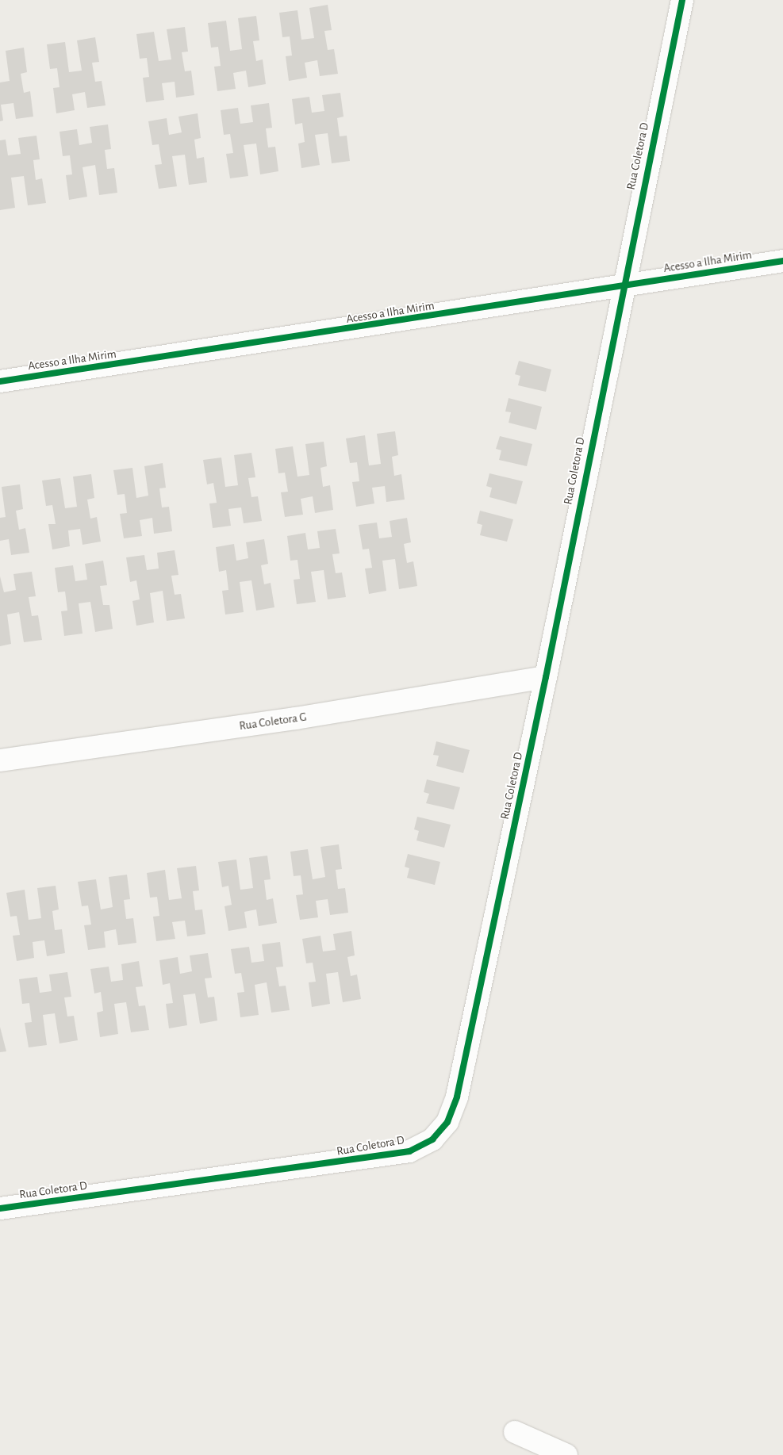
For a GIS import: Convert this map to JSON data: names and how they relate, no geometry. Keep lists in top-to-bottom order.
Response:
{
  "streets": {
    "street": ["Rua Coletora D", "Acesso a Ilha Mirim", "Rua Coletora G"]
  },
  "crossings": [
    ["Rua Coletora D", "Acesso a Ilha Mirim"],
    ["Rua Coletora D", "Rua Coletora G"]
  ]
}
